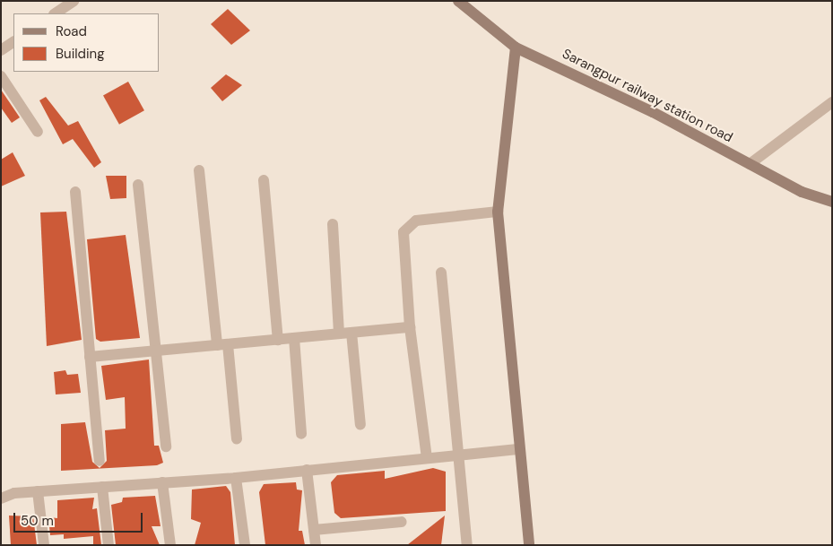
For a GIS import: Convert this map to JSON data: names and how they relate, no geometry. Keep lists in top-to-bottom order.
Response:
{
  "streets": {
    "street": ["Sarangpur railway station road"]
  },
  "legend": ["Road", "Building"],
  "scale_bar": "50 m"
}
